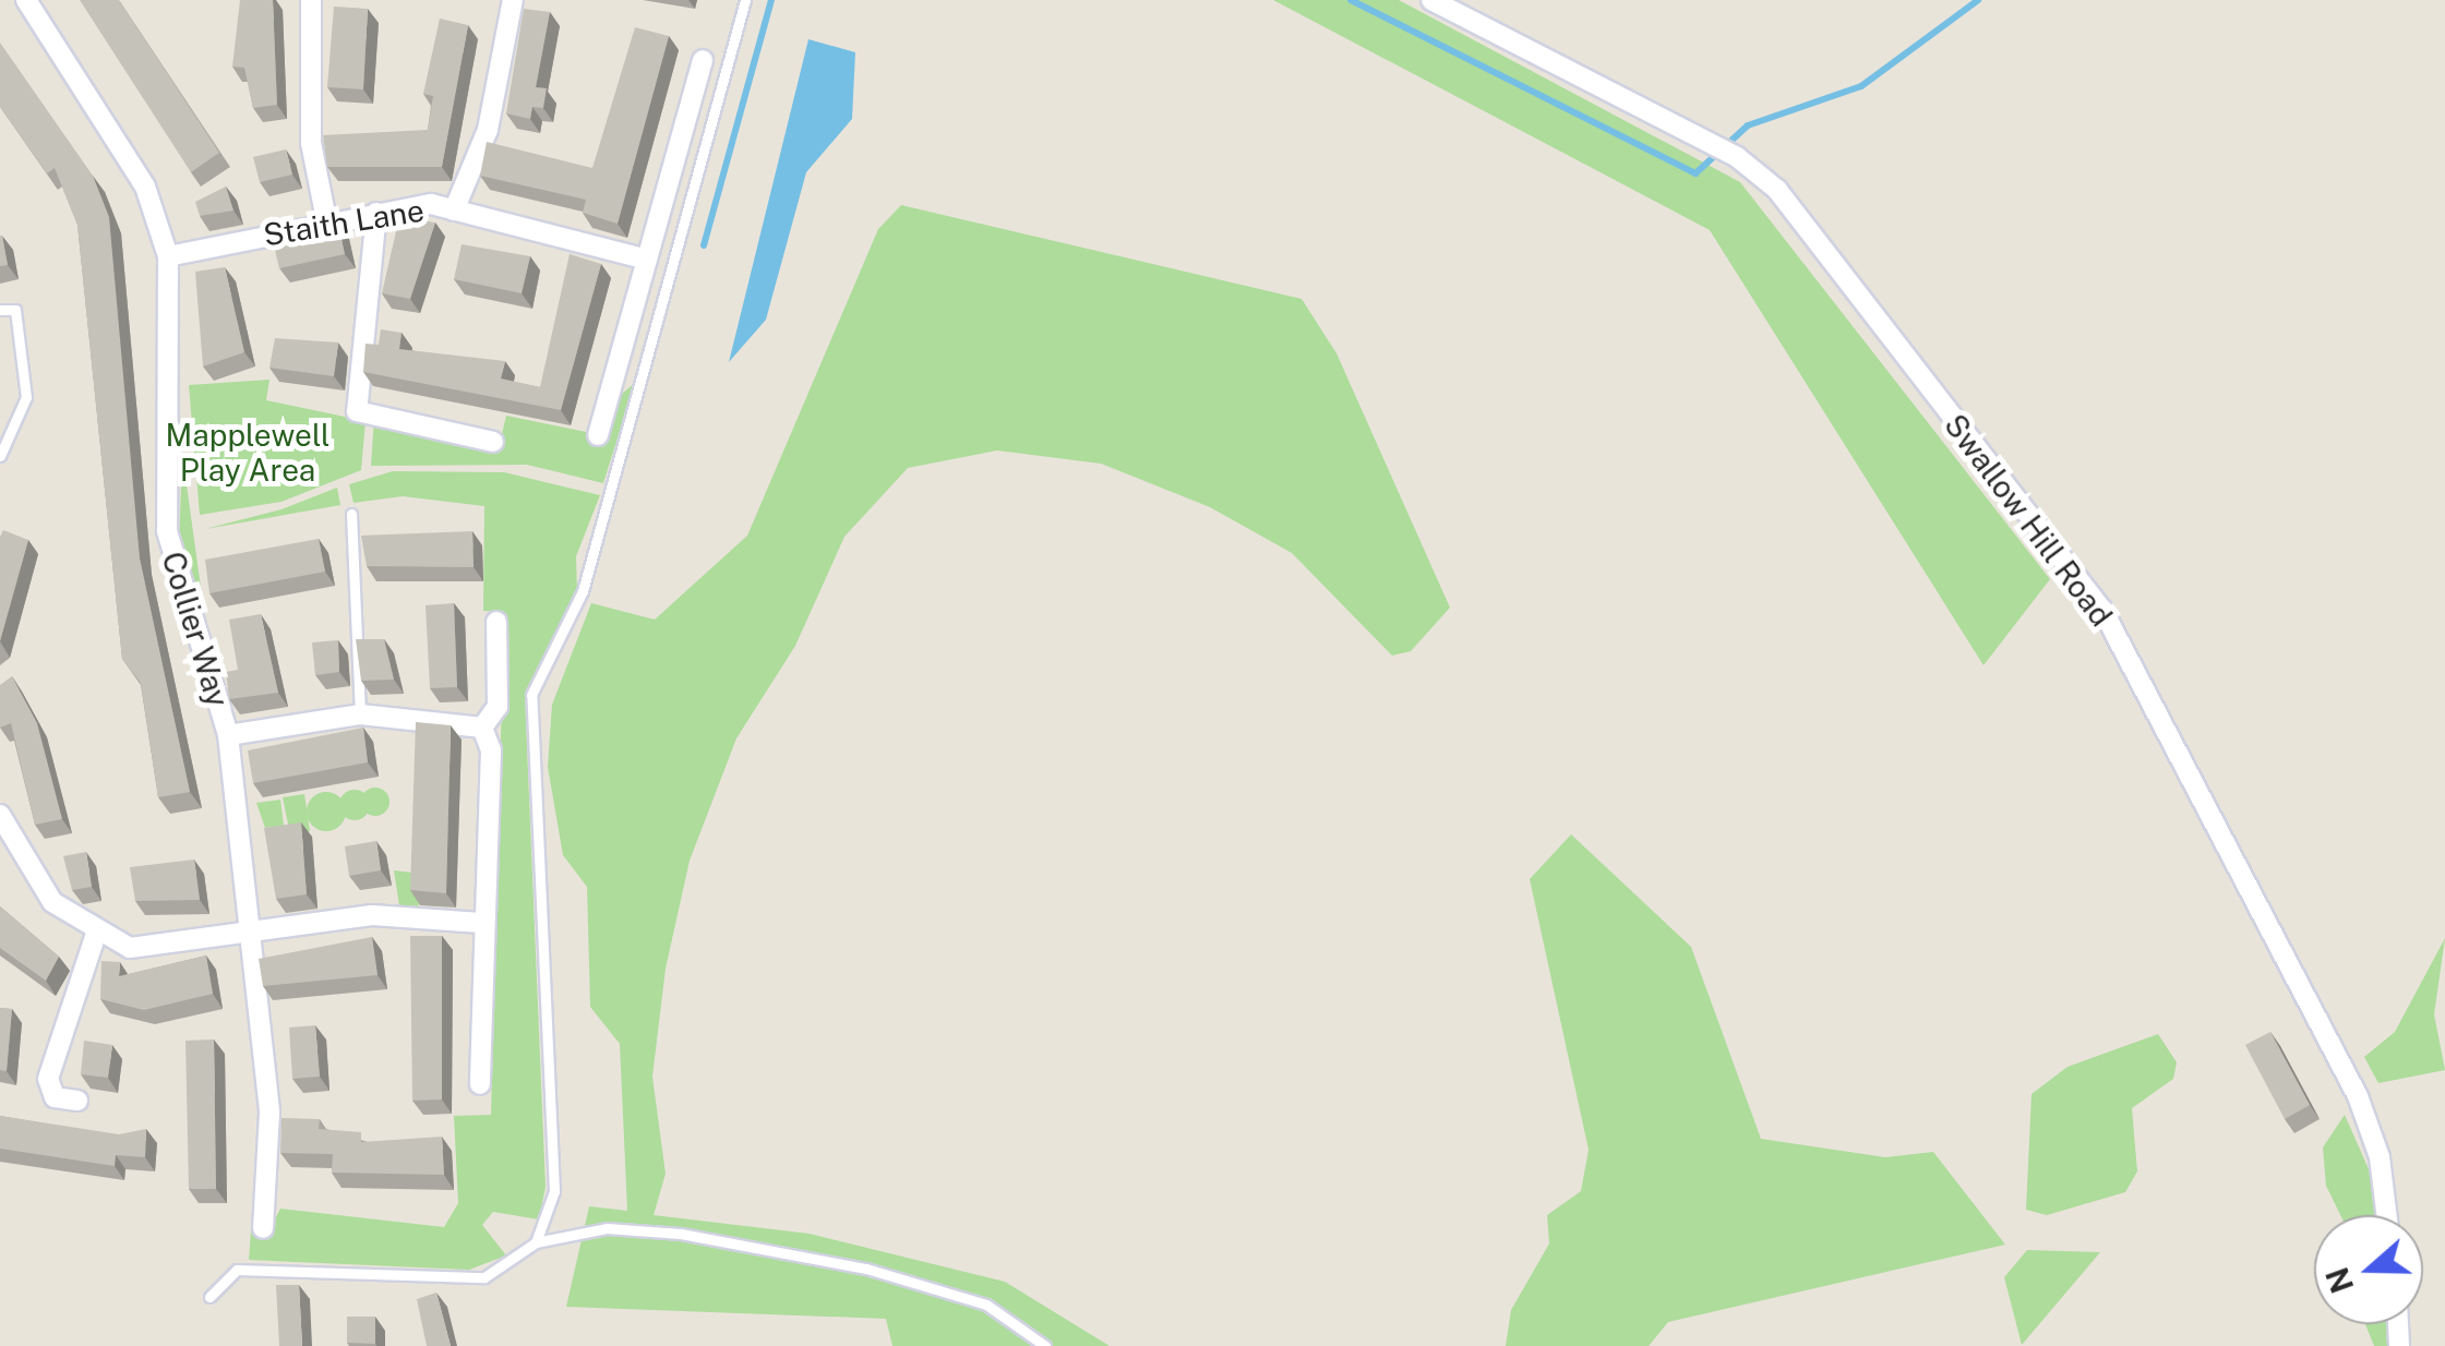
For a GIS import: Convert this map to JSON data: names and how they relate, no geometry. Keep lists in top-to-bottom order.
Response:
{
  "streets": {
    "street": ["Staith Lane", "Swallow Hill Road", "Collier Way"]
  },
  "crossings": [
    ["Staith Lane", "Collier Way"]
  ],
  "parks": ["Mapplewell Play Area"],
  "north": "left"
}
